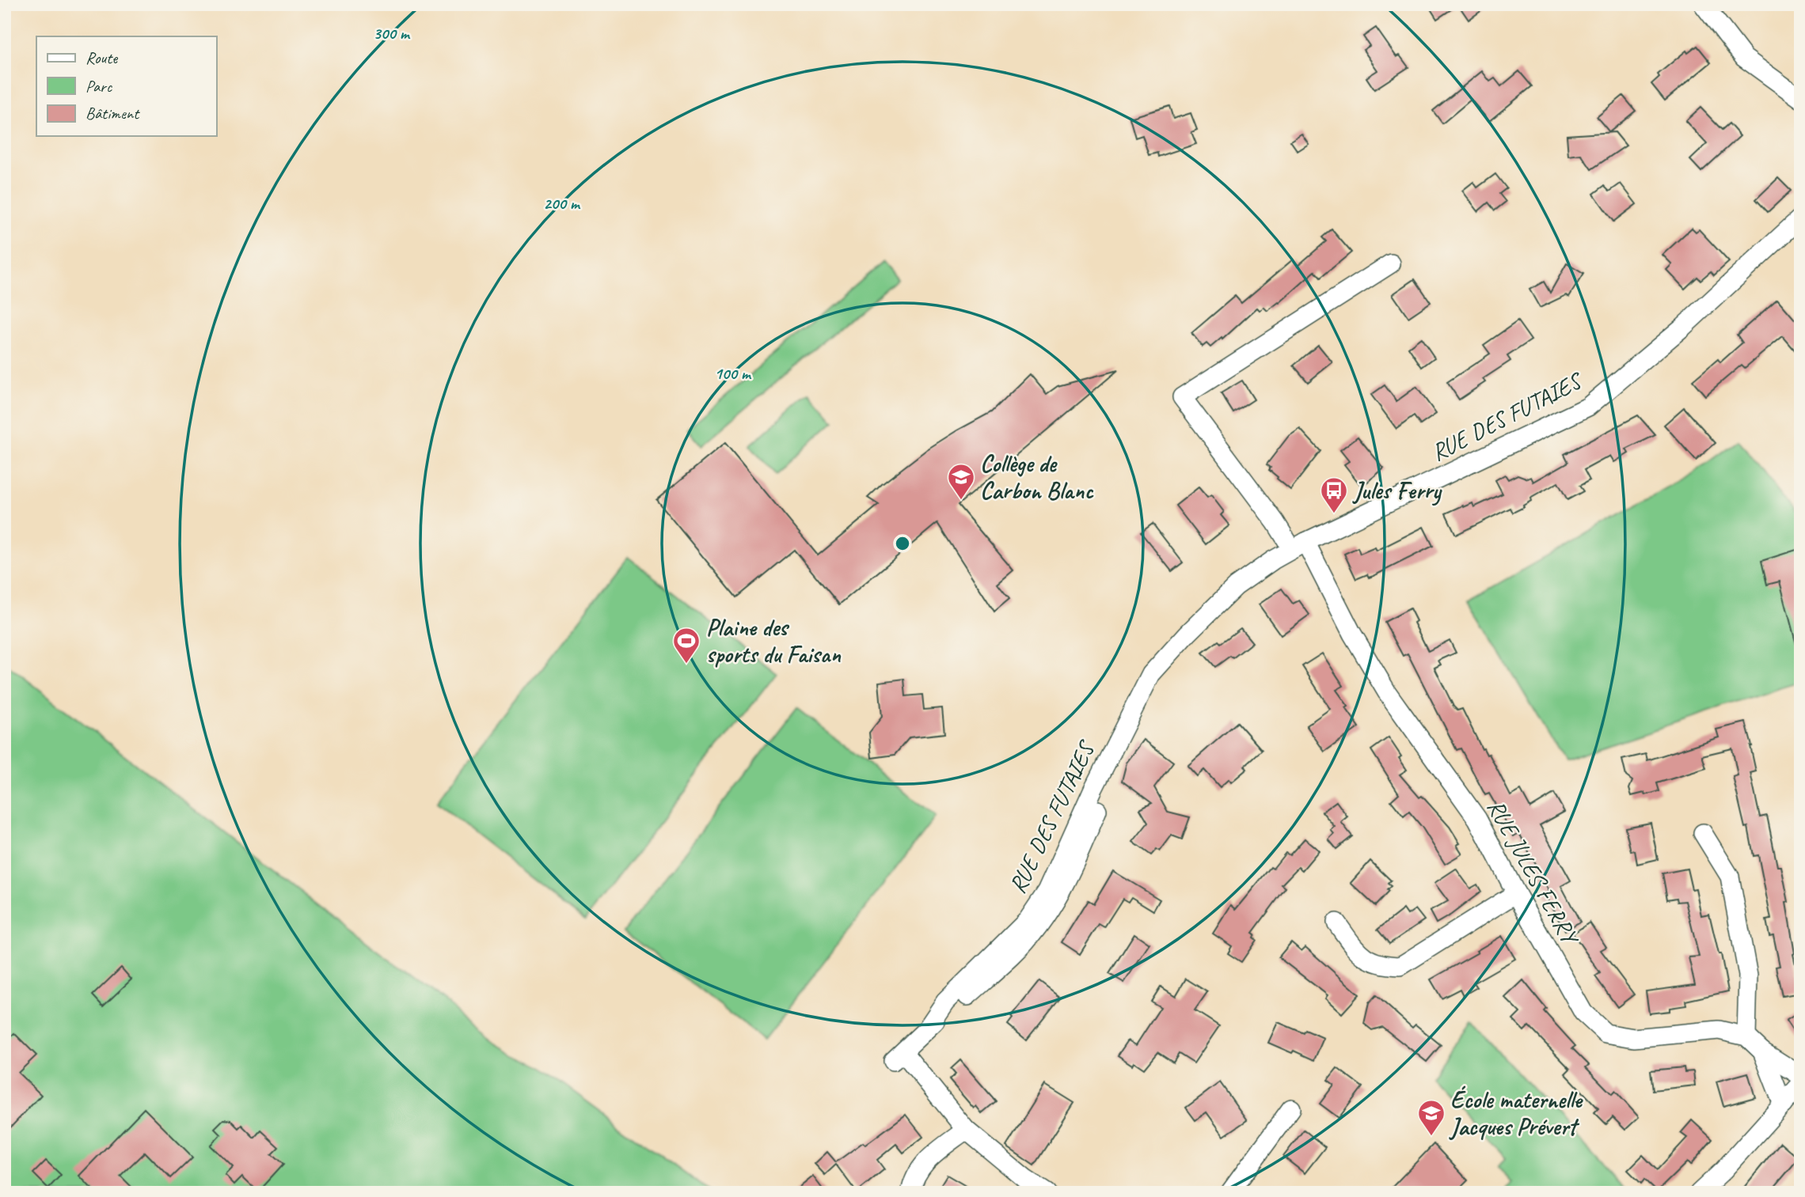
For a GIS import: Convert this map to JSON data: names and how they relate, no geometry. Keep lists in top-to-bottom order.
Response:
{
  "streets": {
    "street": ["RUE DES FUTAIES", "RUE JULES FERRY"]
  },
  "crossings": [
    ["RUE DES FUTAIES", "RUE JULES FERRY"]
  ],
  "places": {
    "school or university": ["Collège de Carbon Blanc", "École maternelle Jacques Prévert"],
    "bus stop": ["Jules Ferry"],
    "sports": ["Plaine des sports du Faisan"]
  },
  "legend": ["Route", "Parc", "Bâtiment"],
  "rings": ["300 m", "200 m", "100 m"]
}
